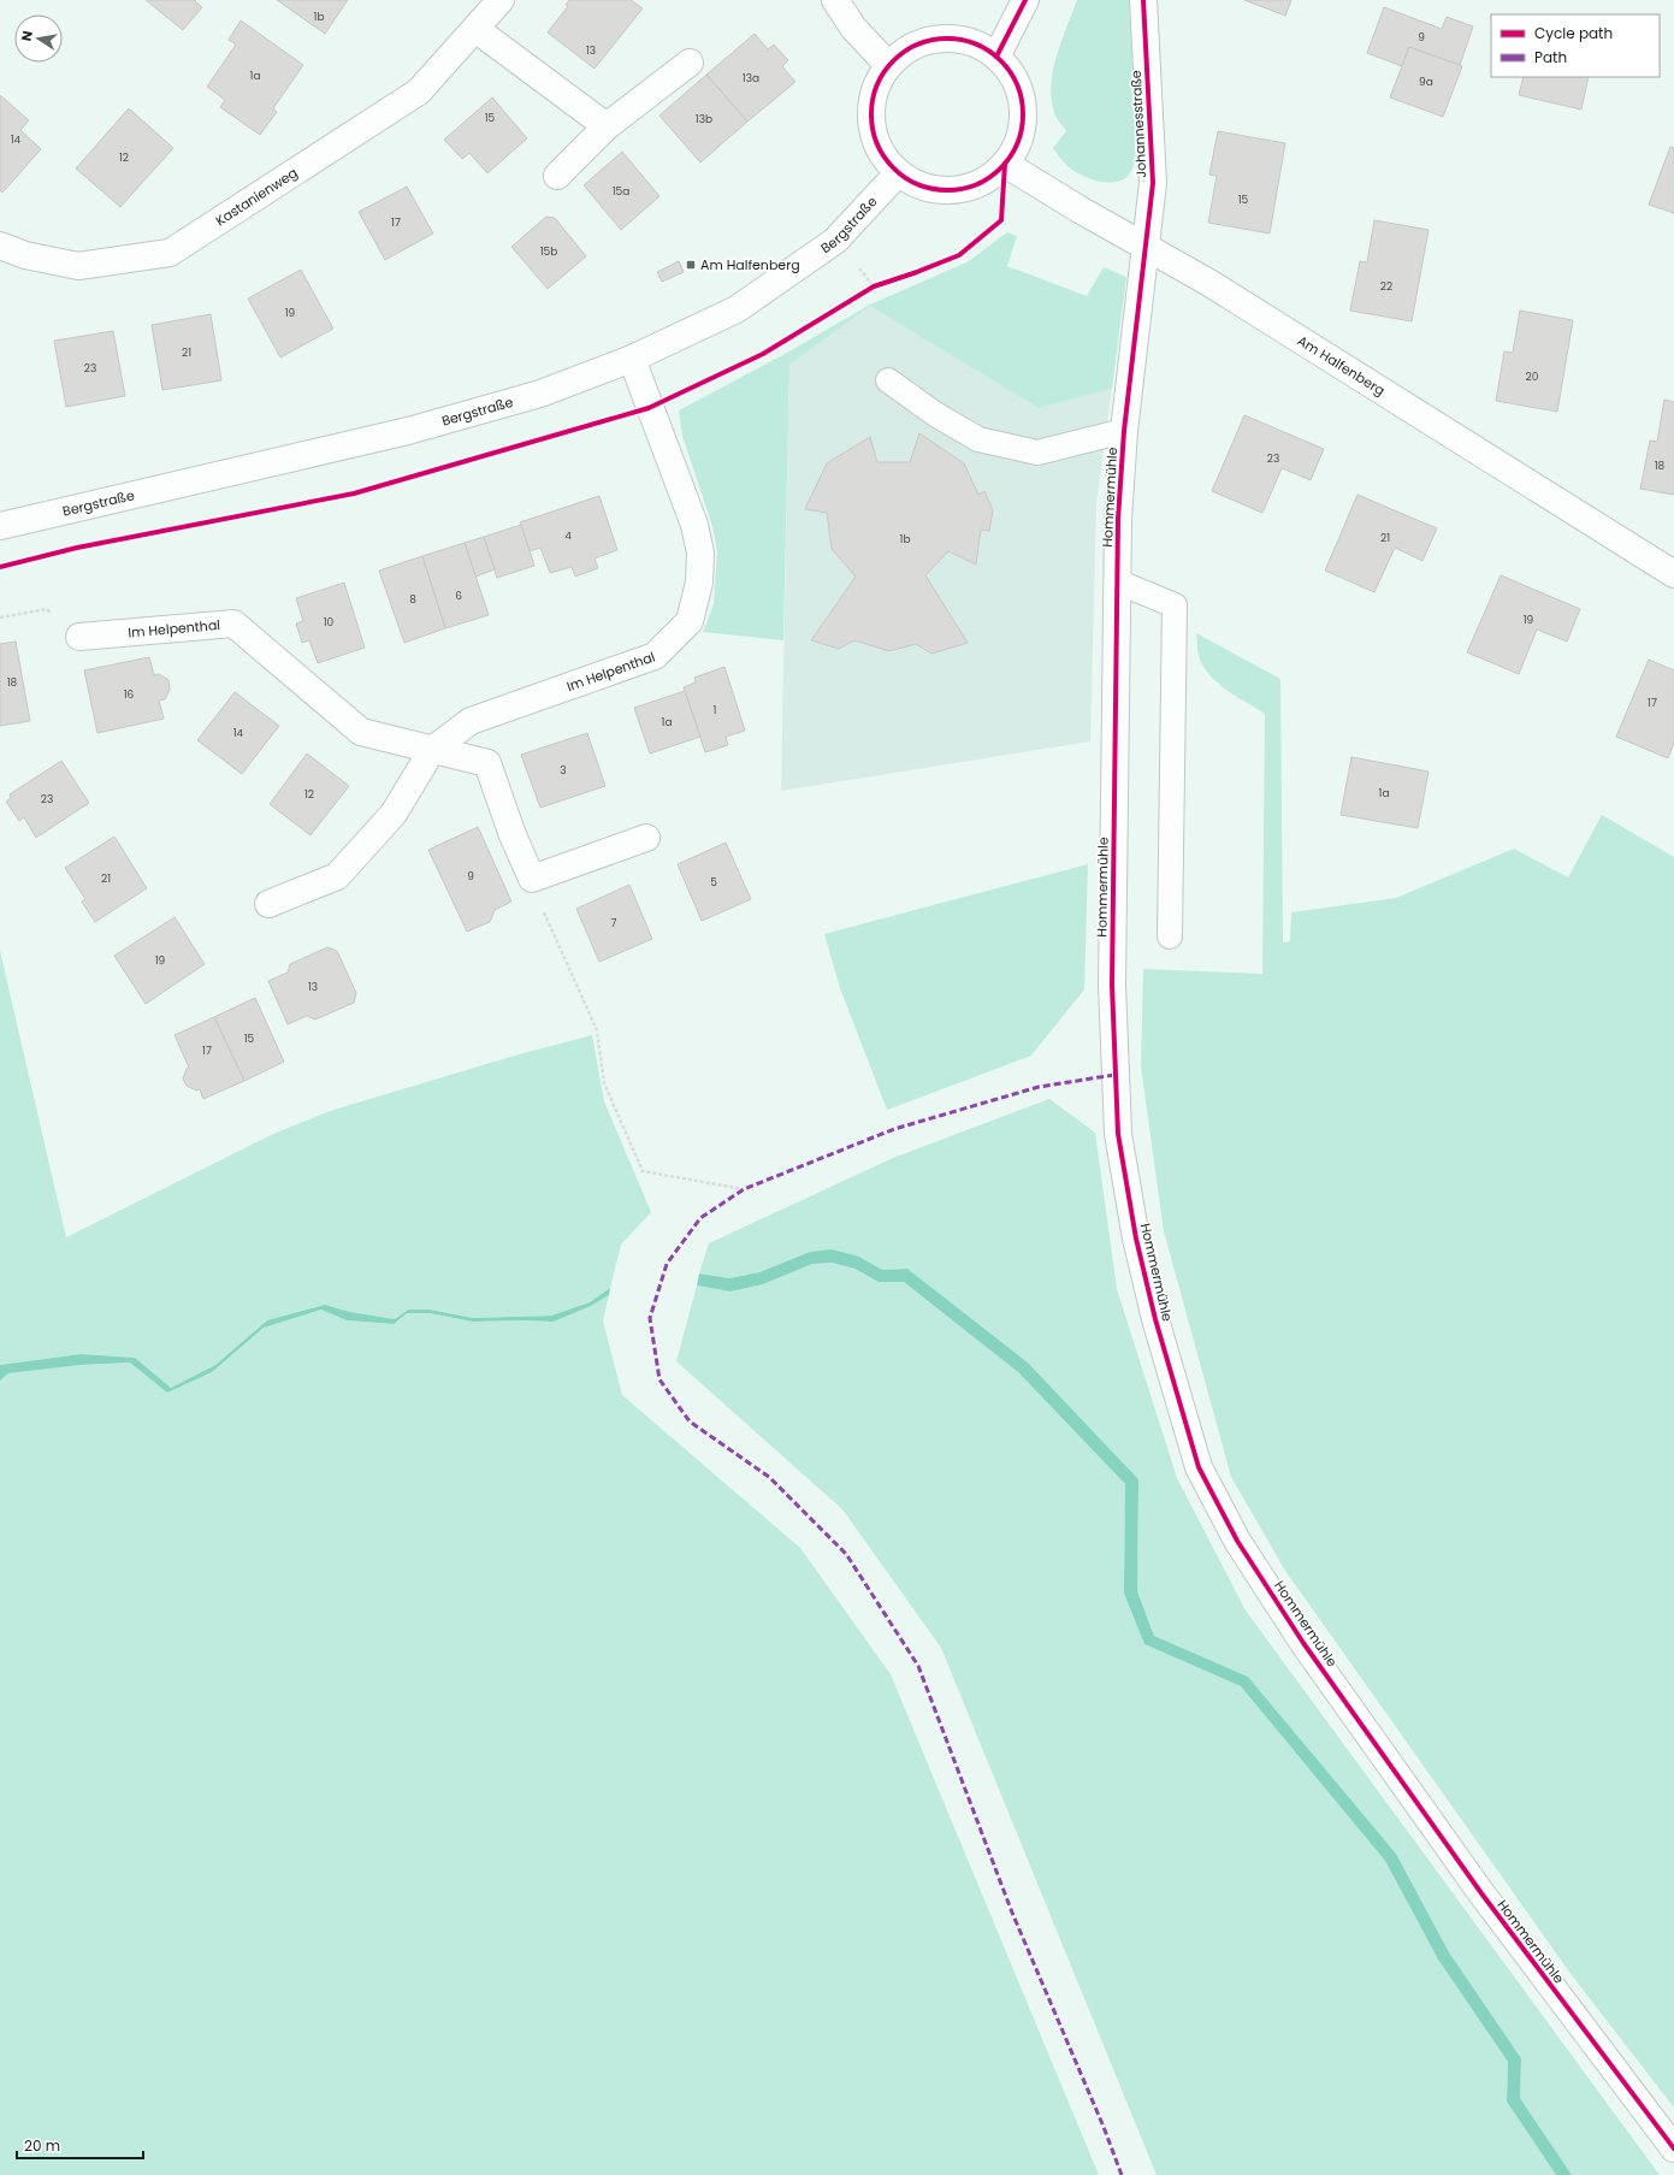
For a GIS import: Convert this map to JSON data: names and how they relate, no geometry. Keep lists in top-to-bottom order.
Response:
{
  "streets": {
    "street": [
      "Johannesstraße",
      "Kastanienweg",
      "Bergstraße",
      "Am Halfenberg",
      "Hommermühle",
      "Im Helpenthal"
    ]
  },
  "crossings": [
    ["Johannesstraße", "Am Halfenberg"],
    ["Johannesstraße", "Hommermühle"],
    ["Bergstraße", "Am Halfenberg"],
    ["Bergstraße", "Im Helpenthal"],
    ["Am Halfenberg", "Hommermühle"]
  ],
  "places": {
    "transit": ["Am Halfenberg"]
  },
  "house_numbers": [
    "1b",
    "9",
    "13",
    "1a",
    "13a",
    "9a",
    "15",
    "13b",
    "14",
    "12",
    "15a",
    "15",
    "17",
    "15b",
    "22",
    "19",
    "21",
    "23",
    "20",
    "23",
    "18",
    "4",
    "21",
    "1b",
    "6",
    "8",
    "19",
    "10",
    "18",
    "16",
    "17",
    "1",
    "1a",
    "14",
    "3",
    "1a",
    "12",
    "23",
    "9",
    "21",
    "5",
    "7",
    "19",
    "13",
    "15",
    "17"
  ],
  "legend": ["Cycle path", "Path"],
  "scale_bar": "20 m",
  "north": "left"
}
